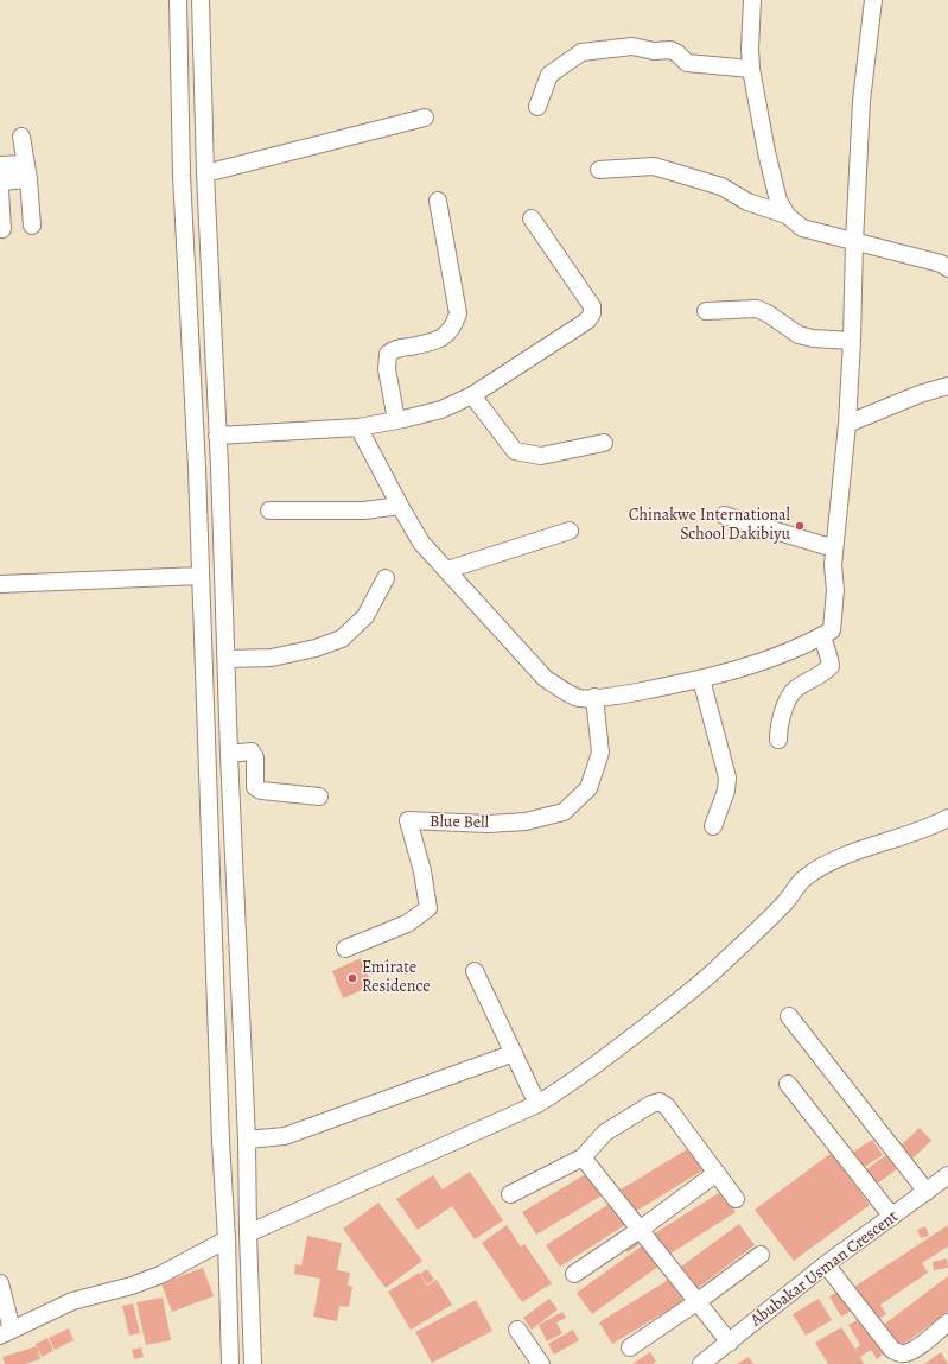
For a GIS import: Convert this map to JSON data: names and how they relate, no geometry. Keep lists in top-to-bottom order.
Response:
{
  "streets": {
    "street": ["Blue Bell", "Abubakar Usman Crescent"]
  },
  "places": ["Chinakwe International School Dakibiyu", "Emirate Residence"]
}
